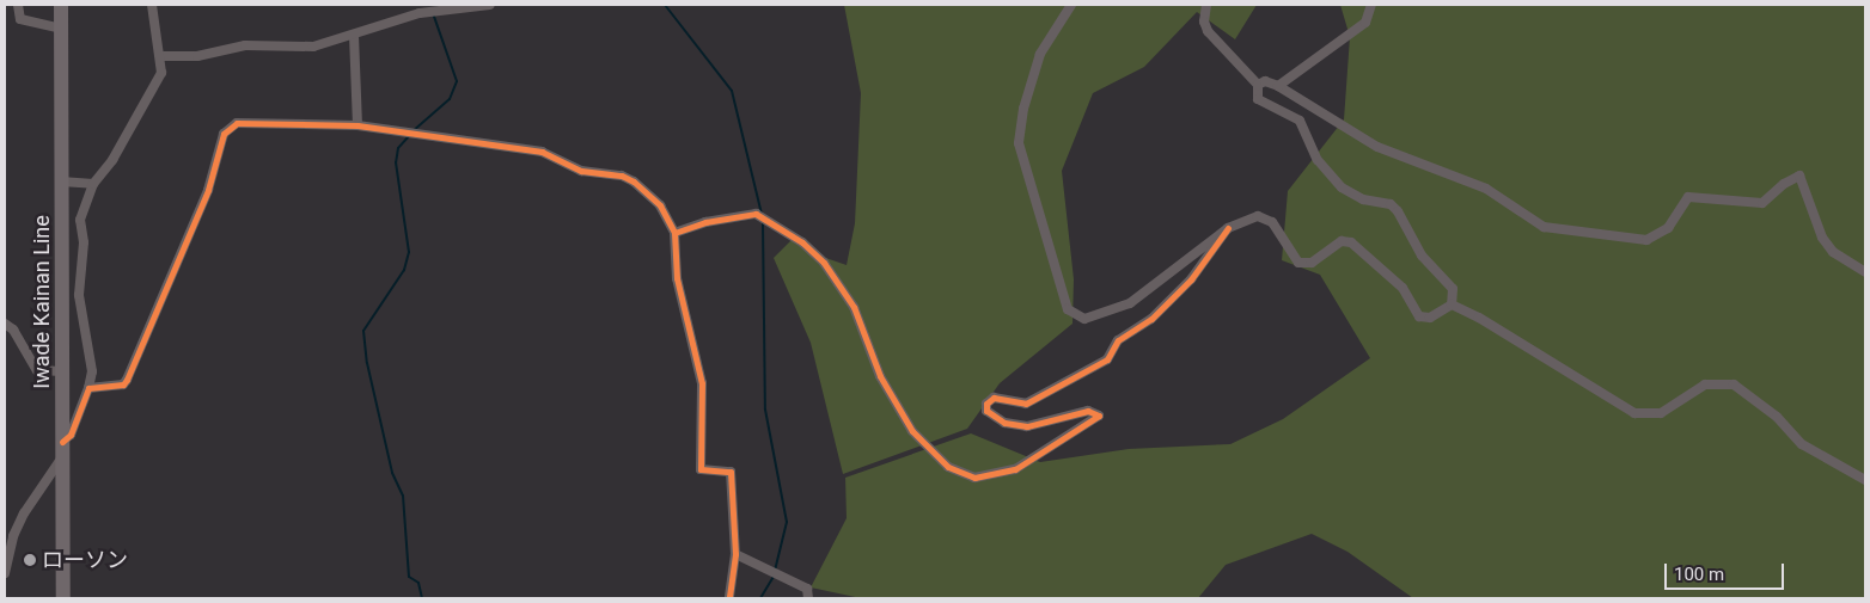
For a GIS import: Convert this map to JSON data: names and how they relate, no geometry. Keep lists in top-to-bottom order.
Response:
{
  "streets": {
    "main road": ["Iwade Kainan Line"]
  },
  "places": ["ローソン"],
  "scale_bar": "100 m"
}
